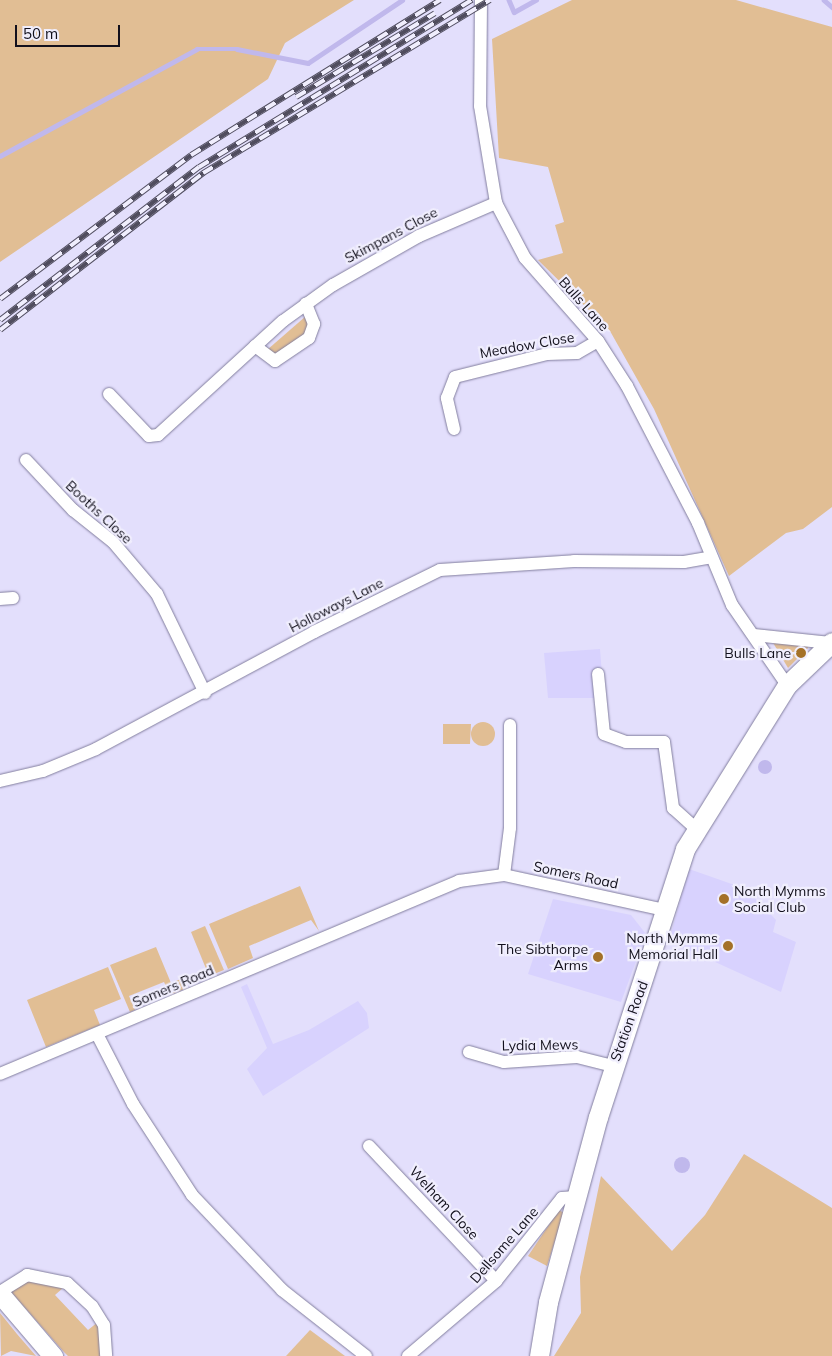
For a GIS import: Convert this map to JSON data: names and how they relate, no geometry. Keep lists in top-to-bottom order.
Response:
{
  "streets": {
    "street": [
      "Skimpans Close",
      "Bulls Lane",
      "Meadow Close",
      "Booths Close",
      "Holloways Lane",
      "Somers Road",
      "Station Road",
      "Lydia Mews",
      "Welham Close",
      "Dellsome Lane"
    ]
  },
  "crossings": [
    ["Skimpans Close", "Bulls Lane"],
    ["Bulls Lane", "Meadow Close"],
    ["Bulls Lane", "Holloways Lane"],
    ["Bulls Lane", "Station Road"],
    ["Booths Close", "Holloways Lane"],
    ["Somers Road", "Station Road"],
    ["Station Road", "Lydia Mews"],
    ["Station Road", "Dellsome Lane"],
    ["Welham Close", "Dellsome Lane"]
  ],
  "places": [
    "Bulls Lane",
    "North Mymms Social Club",
    "North Mymms Memorial Hall",
    "The Sibthorpe Arms"
  ],
  "scale_bar": "50 m"
}
